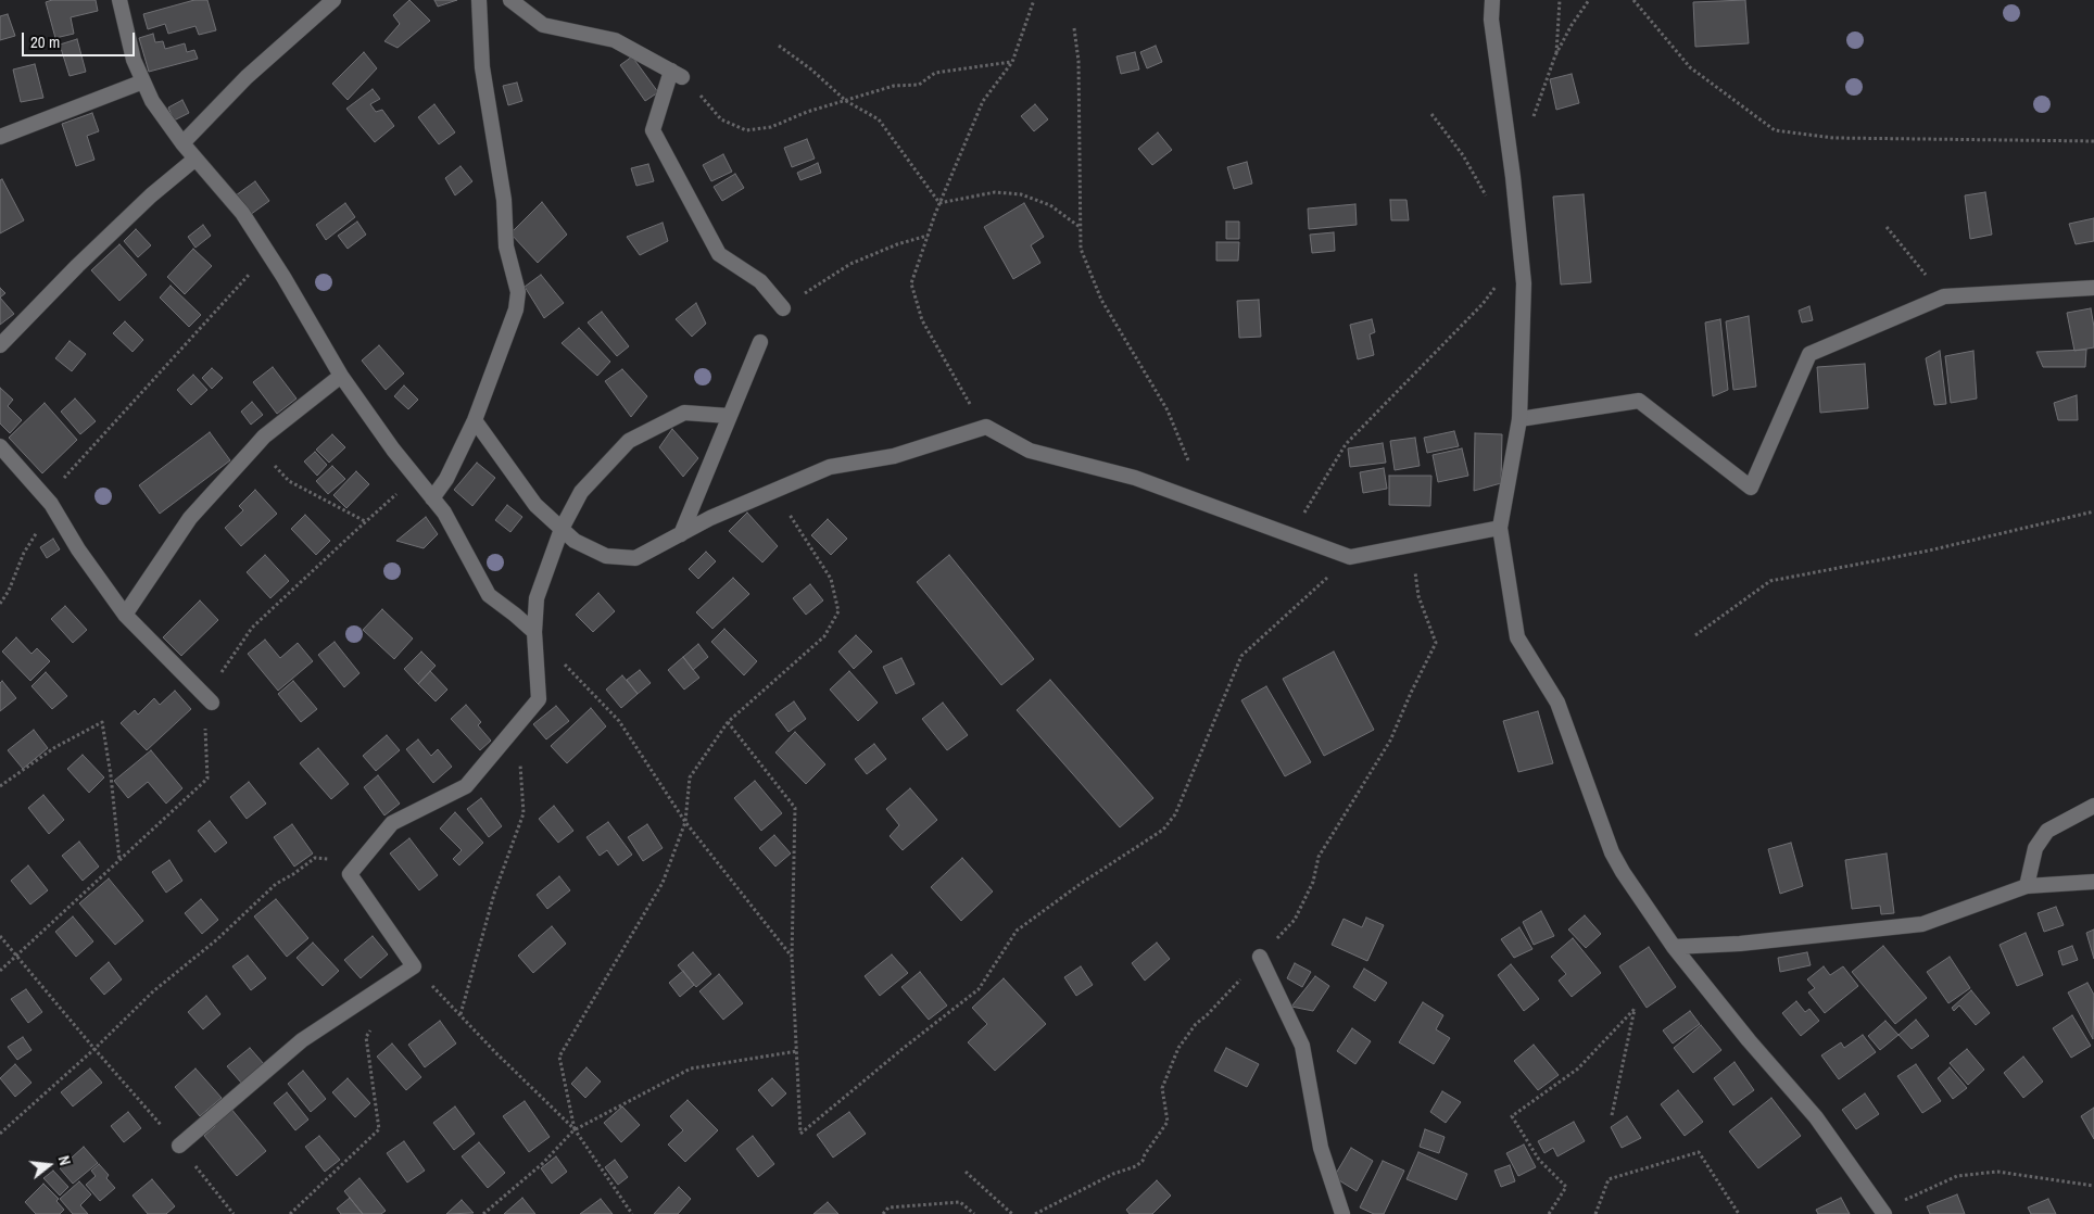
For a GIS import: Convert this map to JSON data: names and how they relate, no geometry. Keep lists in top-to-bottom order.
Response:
{
  "scale_bar": "20 m",
  "north": "right"
}
